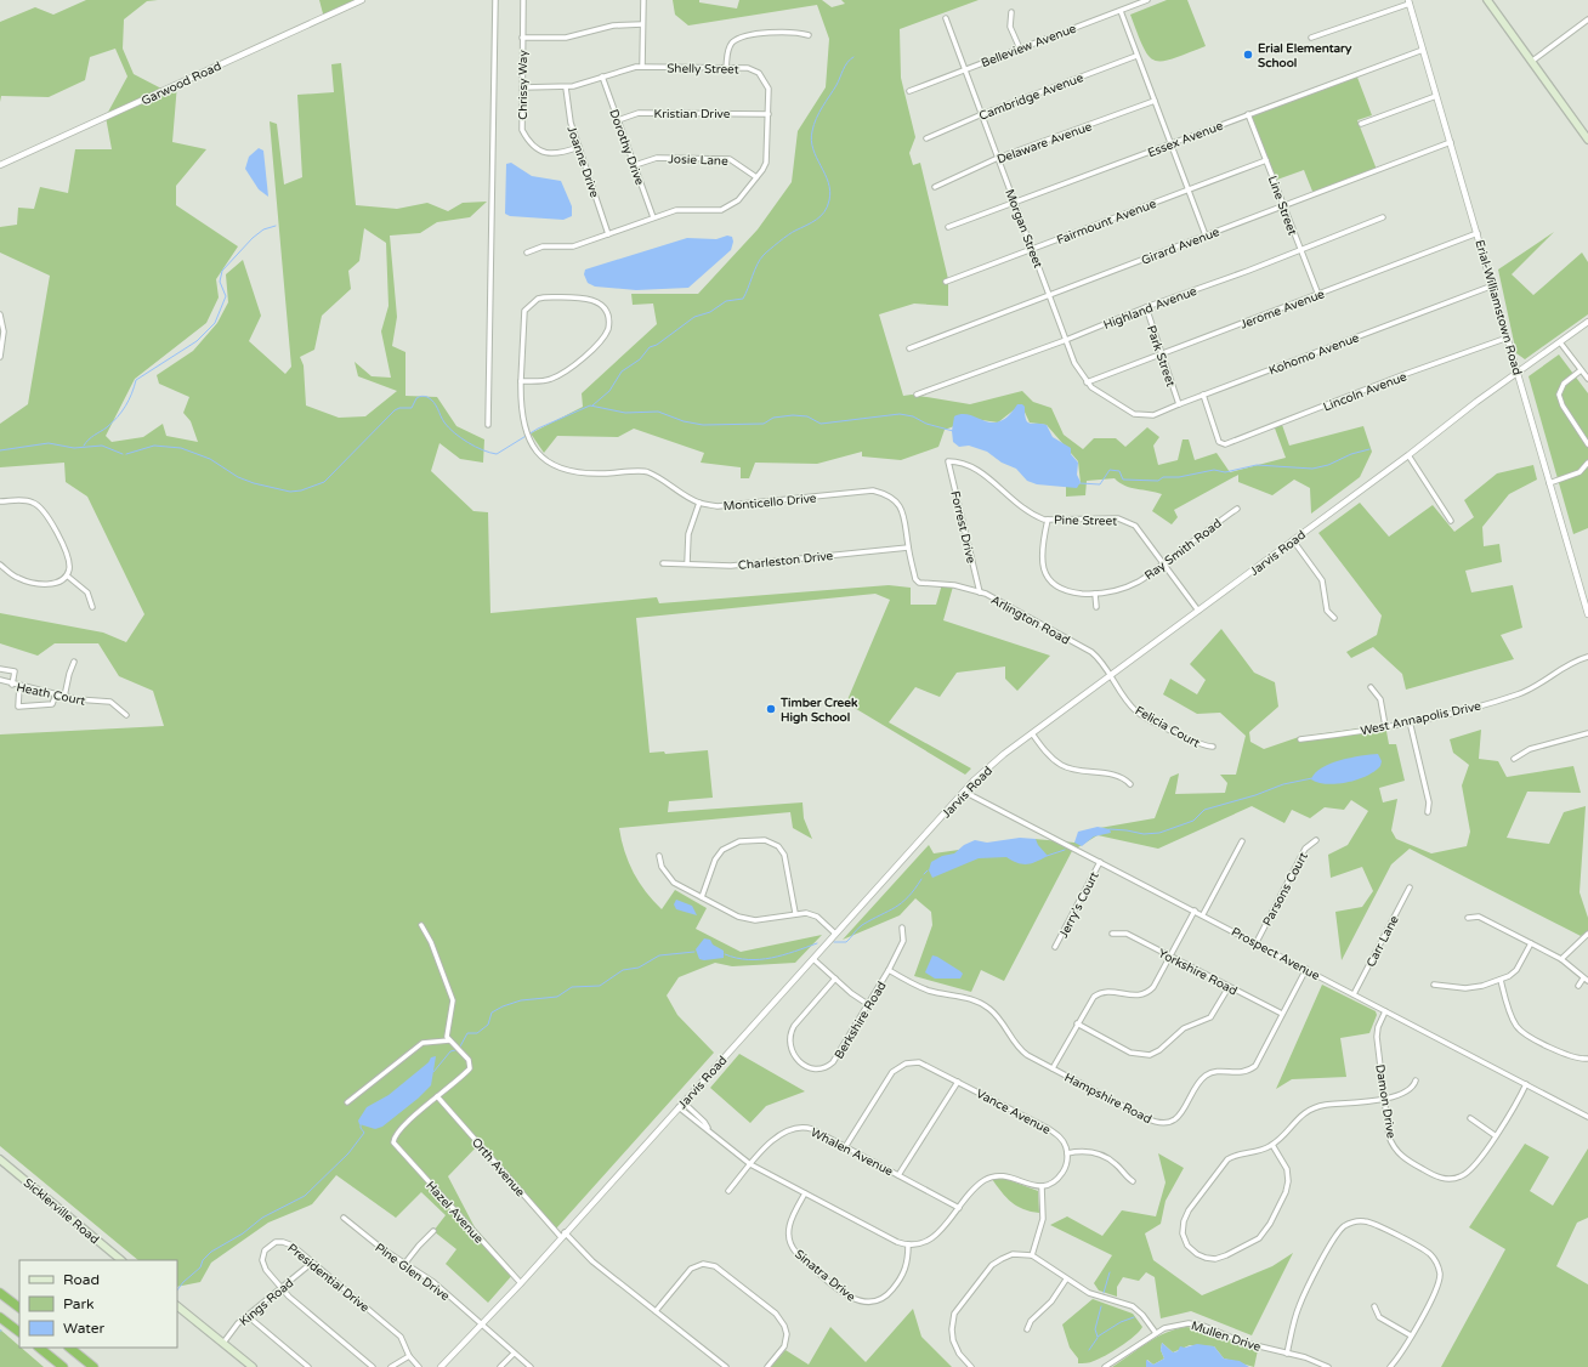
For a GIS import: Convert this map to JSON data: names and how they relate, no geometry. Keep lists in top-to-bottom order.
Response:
{
  "streets": {
    "main road": ["Sicklerville Road"],
    "street": [
      "Belleview Avenue",
      "Shelly Street",
      "Garwood Road",
      "Chrissy Way",
      "Cambridge Avenue",
      "Kristian Drive",
      "Essex Avenue",
      "Delaware Avenue",
      "Dorothy Drive",
      "Josie Lane",
      "Joanne Drive",
      "Line Street",
      "Fairmount Avenue",
      "Morgan Street",
      "Girard Avenue",
      "Highland Avenue",
      "Erial-Williamstown Road",
      "Jerome Avenue",
      "Kohomo Avenue",
      "Park Street",
      "Lincoln Avenue",
      "Monticello Drive",
      "Pine Street",
      "Forrest Drive",
      "Ray Smith Road",
      "Jarvis Road",
      "Charleston Drive",
      "Arlington Road",
      "Heath Court",
      "West Annapolis Drive",
      "Felicia Court",
      "Parsons Court",
      "Jerry's Court",
      "Carr Lane",
      "Prospect Avenue",
      "Yorkshire Road",
      "Berkshire Road",
      "Hampshire Road",
      "Damon Drive",
      "Vance Avenue",
      "Whalen Avenue",
      "Orth Avenue",
      "Hazel Avenue",
      "Pine Glen Drive",
      "Sinatra Drive",
      "Presidential Drive",
      "Kings Road",
      "Mullen Drive"
    ]
  },
  "crossings": [
    ["Belleview Avenue", "Morgan Street"],
    ["Shelly Street", "Chrissy Way"],
    ["Shelly Street", "Kristian Drive"],
    ["Shelly Street", "Dorothy Drive"],
    ["Shelly Street", "Josie Lane"],
    ["Shelly Street", "Joanne Drive"],
    ["Chrissy Way", "Joanne Drive"],
    ["Cambridge Avenue", "Morgan Street"],
    ["Kristian Drive", "Dorothy Drive"],
    ["Essex Avenue", "Line Street"],
    ["Essex Avenue", "Morgan Street"],
    ["Essex Avenue", "Erial-Williamstown Road"],
    ["Delaware Avenue", "Morgan Street"],
    ["Dorothy Drive", "Josie Lane"],
    ["Line Street", "Fairmount Avenue"],
    ["Line Street", "Girard Avenue"],
    ["Line Street", "Highland Avenue"],
    ["Line Street", "Jerome Avenue"],
    ["Fairmount Avenue", "Morgan Street"],
    ["Morgan Street", "Girard Avenue"],
    ["Morgan Street", "Highland Avenue"],
    ["Morgan Street", "Jerome Avenue"],
    ["Morgan Street", "Kohomo Avenue"],
    ["Girard Avenue", "Erial-Williamstown Road"],
    ["Highland Avenue", "Park Street"],
    ["Erial-Williamstown Road", "Jerome Avenue"],
    ["Erial-Williamstown Road", "Kohomo Avenue"],
    ["Erial-Williamstown Road", "Lincoln Avenue"],
    ["Erial-Williamstown Road", "Jarvis Road"],
    ["Jerome Avenue", "Park Street"],
    ["Kohomo Avenue", "Park Street"],
    ["Kohomo Avenue", "Lincoln Avenue"],
    ["Monticello Drive", "Charleston Drive"],
    ["Monticello Drive", "Arlington Road"],
    ["Pine Street", "Forrest Drive"],
    ["Pine Street", "Ray Smith Road"],
    ["Pine Street", "Jarvis Road"],
    ["Forrest Drive", "Arlington Road"],
    ["Jarvis Road", "Arlington Road"],
    ["Jarvis Road", "Felicia Court"],
    ["Jarvis Road", "Prospect Avenue"],
    ["Jarvis Road", "Orth Avenue"],
    ["Jarvis Road", "Hazel Avenue"],
    ["Jarvis Road", "Pine Glen Drive"],
    ["Charleston Drive", "Arlington Road"],
    ["Arlington Road", "Felicia Court"],
    ["Parsons Court", "Prospect Avenue"],
    ["Jerry's Court", "Prospect Avenue"],
    ["Carr Lane", "Prospect Avenue"],
    ["Prospect Avenue", "Hampshire Road"],
    ["Prospect Avenue", "Damon Drive"],
    ["Yorkshire Road", "Hampshire Road"],
    ["Berkshire Road", "Hampshire Road"],
    ["Vance Avenue", "Whalen Avenue"],
    ["Orth Avenue", "Hazel Avenue"],
    ["Presidential Drive", "Kings Road"]
  ],
  "places": ["Erial Elementary School", "Timber Creek High School"],
  "legend": ["Road", "Park", "Water"]
}
